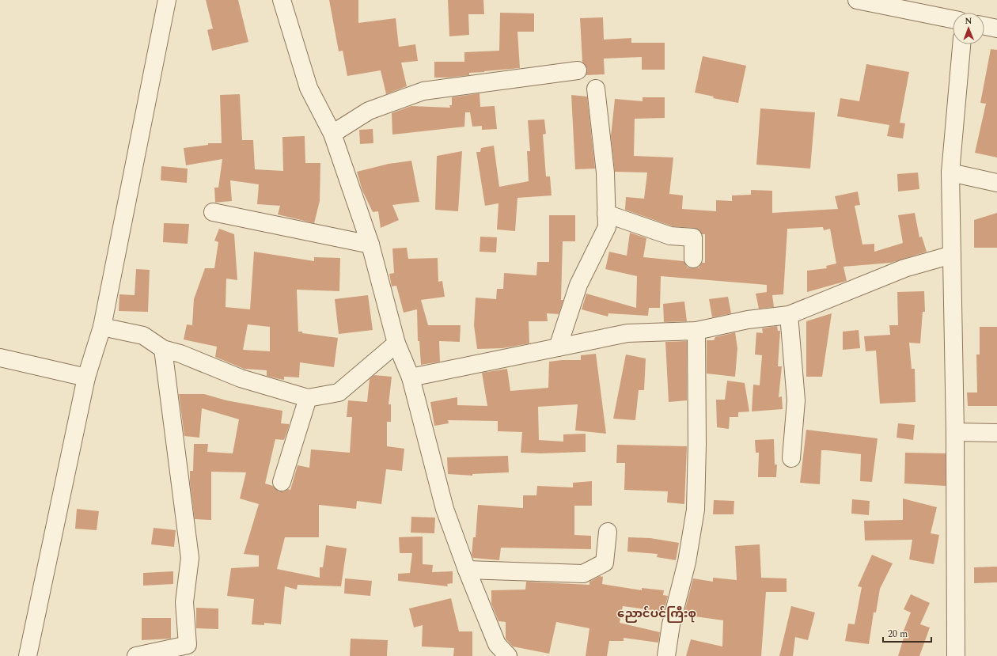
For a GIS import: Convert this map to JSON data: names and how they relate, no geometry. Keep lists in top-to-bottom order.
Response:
{
  "districts": ["ညောင်ပင်ကြီးစု"],
  "scale_bar": "20 m",
  "north": "top"
}
